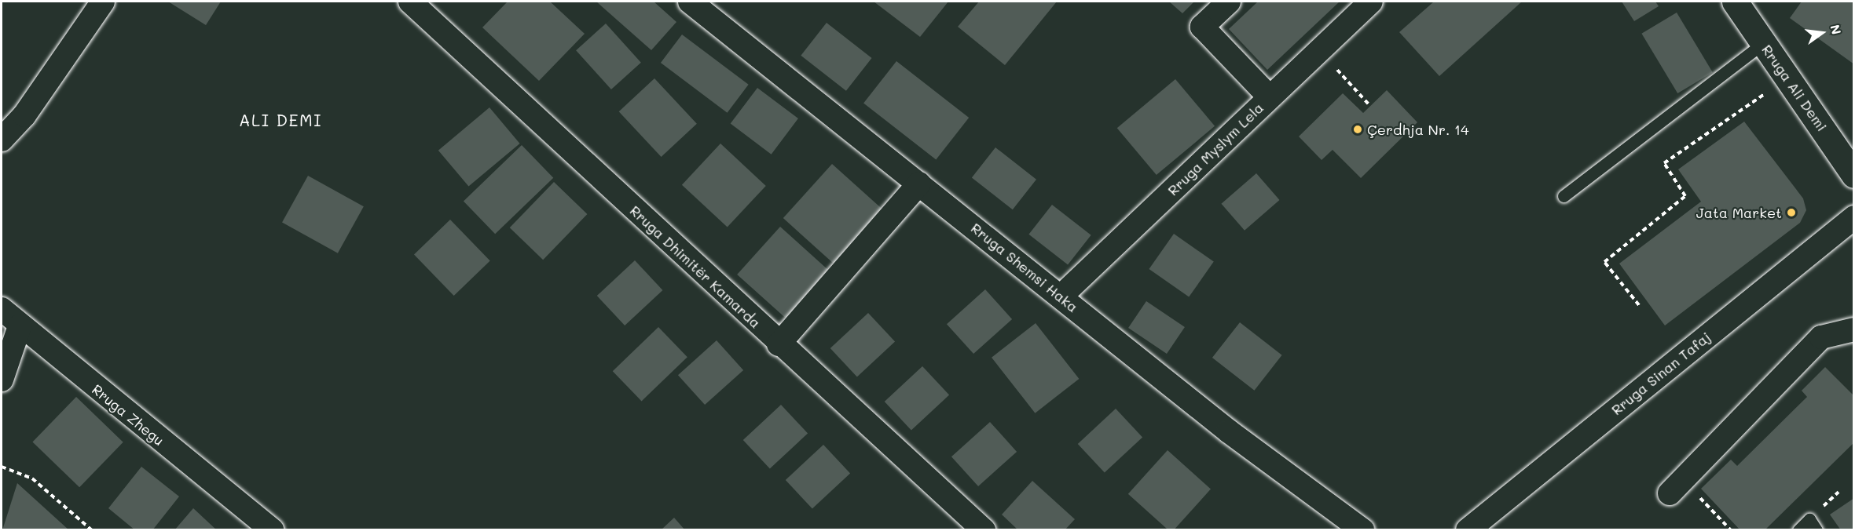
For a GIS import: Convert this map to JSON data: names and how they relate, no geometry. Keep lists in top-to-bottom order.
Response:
{
  "streets": {
    "main road": ["Rruga Ali Demi"],
    "street": [
      "Rruga Myslym Lela",
      "Rruga Dhimitër Kamarda",
      "Rruga Shemsi Haka",
      "Rruga Sinan Tafaj",
      "Rruga Zhegu"
    ]
  },
  "crossings": [
    ["Rruga Myslym Lela", "Rruga Shemsi Haka"]
  ],
  "districts": ["ALI DEMI"],
  "places": ["Çerdhja Nr. 14", "Jata Market"],
  "north": "right"
}
